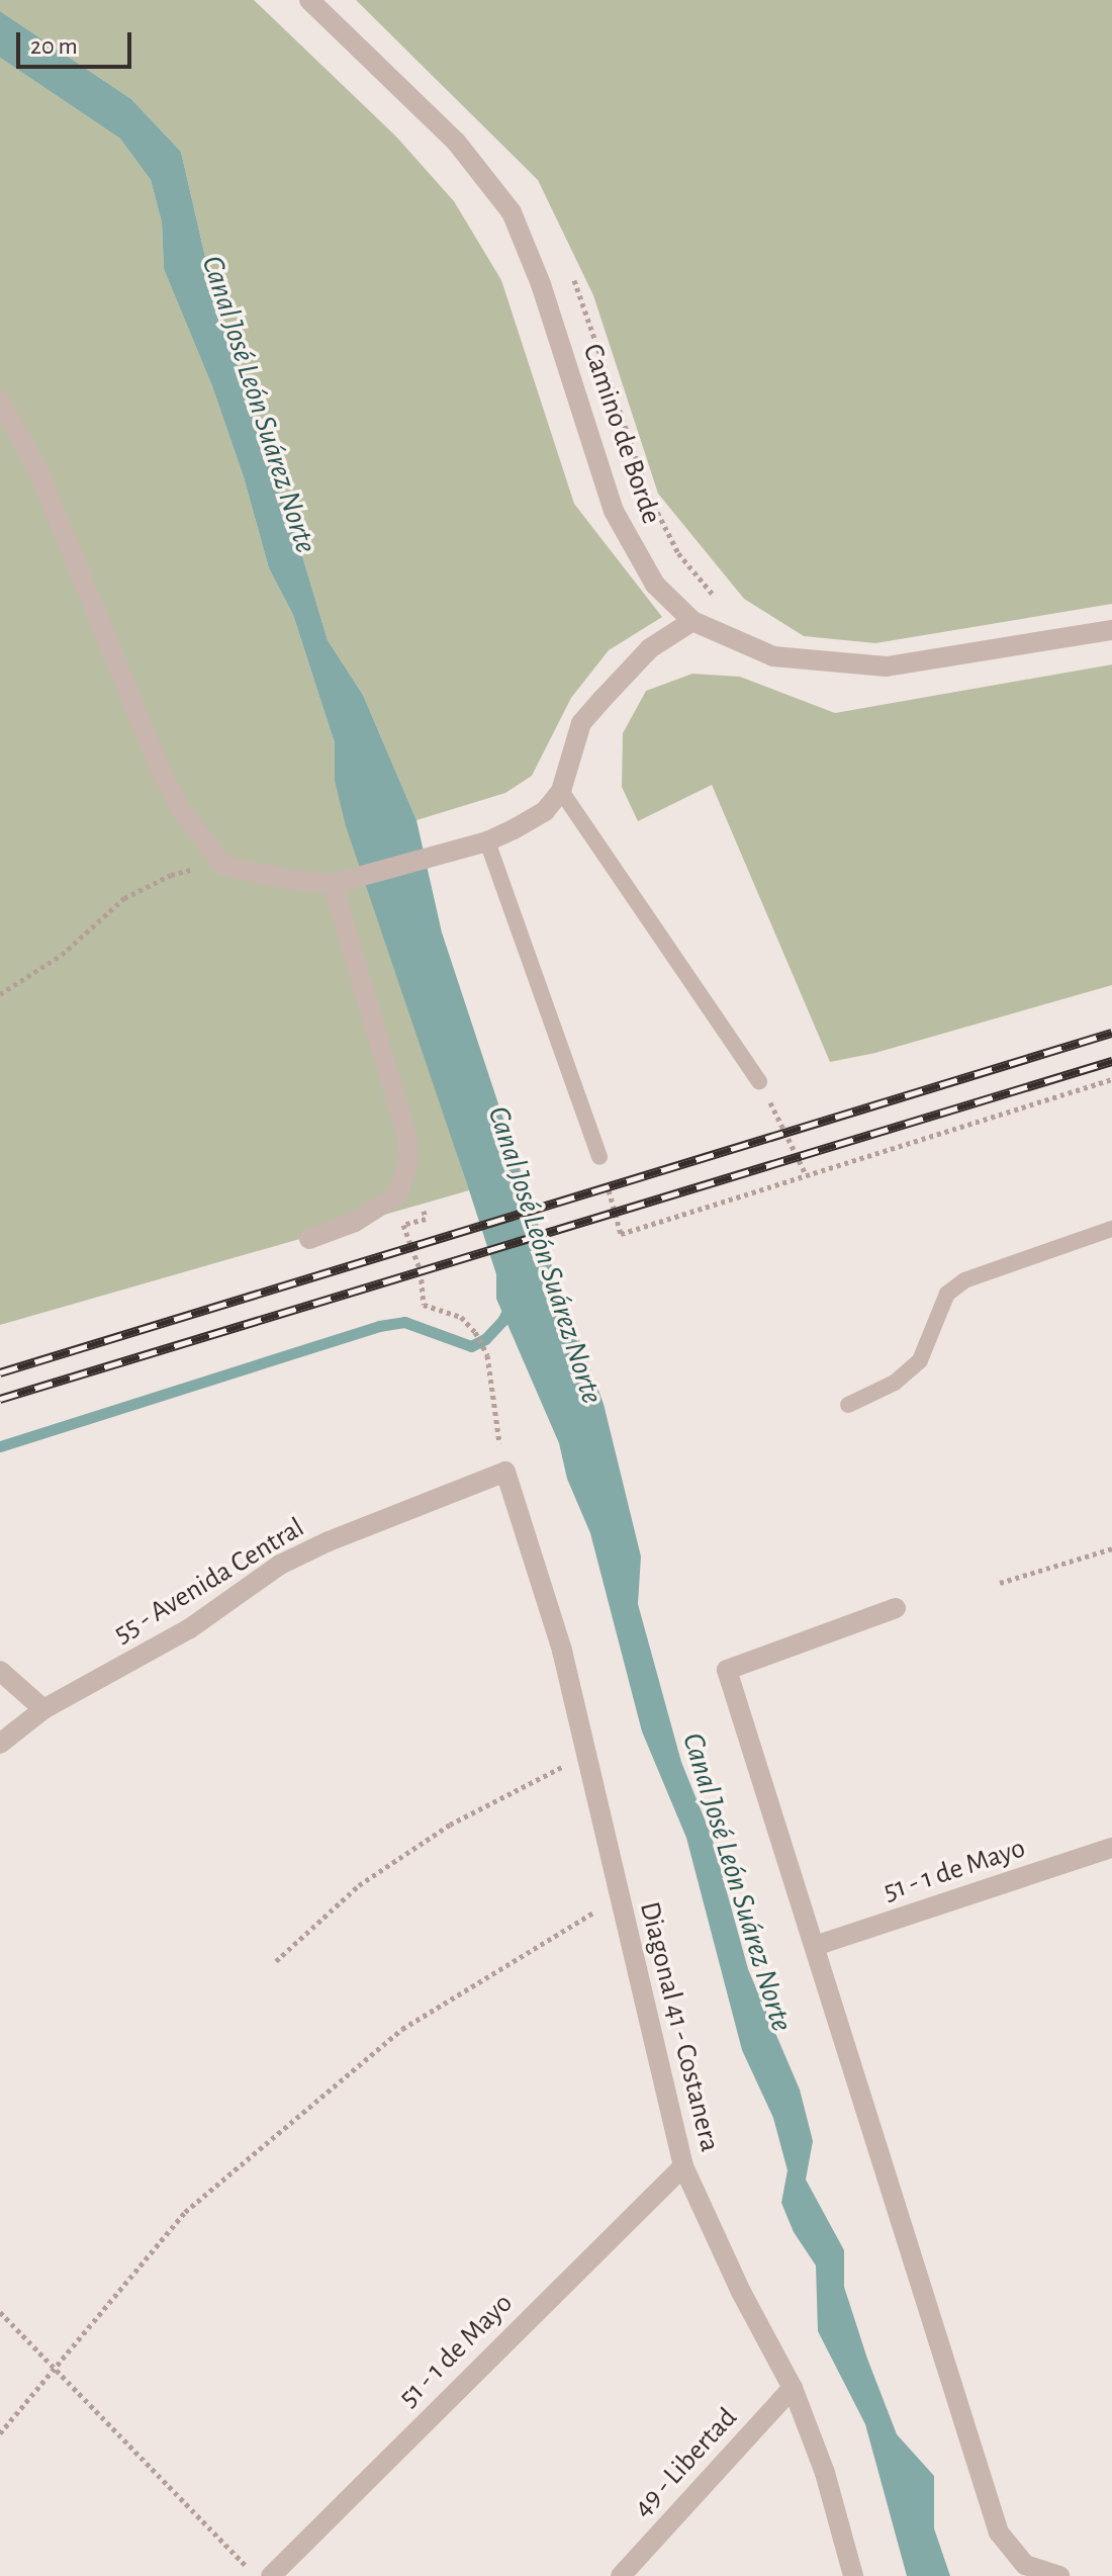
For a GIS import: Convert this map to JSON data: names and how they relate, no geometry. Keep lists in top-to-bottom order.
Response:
{
  "streets": {
    "street": [
      "Camino de Borde",
      "55 - Avenida Central",
      "51 - 1 de Mayo",
      "Diagonal 41 - Costanera",
      "49 - Libertad"
    ]
  },
  "crossings": [
    ["55 - Avenida Central", "Diagonal 41 - Costanera"],
    ["51 - 1 de Mayo", "Diagonal 41 - Costanera"],
    ["Diagonal 41 - Costanera", "49 - Libertad"]
  ],
  "water": ["Canal José León Suárez Norte"],
  "scale_bar": "20 m"
}
